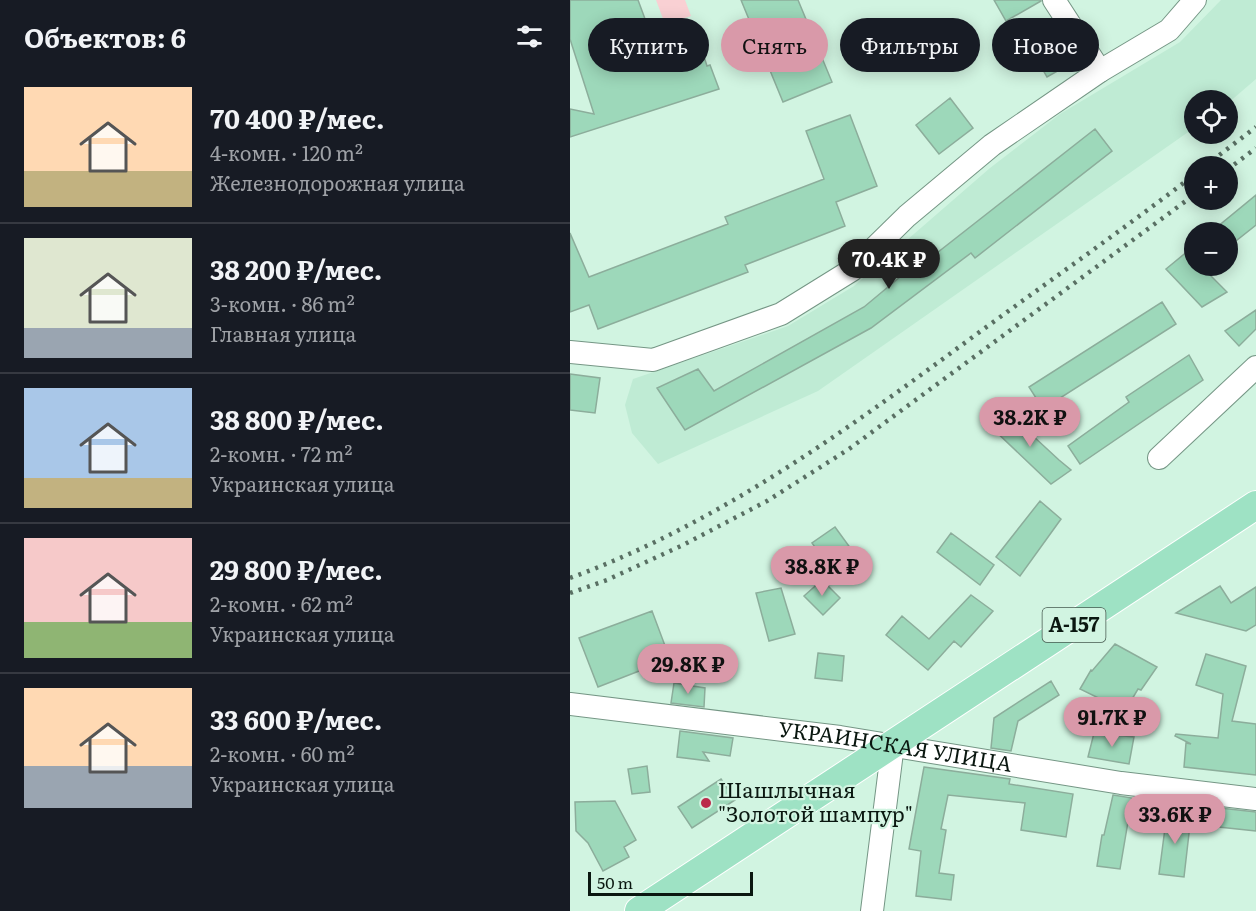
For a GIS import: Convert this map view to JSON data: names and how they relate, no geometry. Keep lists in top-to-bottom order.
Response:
{
  "streets": {
    "main road": ["А-157"],
    "street": ["УКРАИНСКАЯ УЛИЦА"]
  },
  "crossings": [
    ["А-157", "УКРАИНСКАЯ УЛИЦА"]
  ],
  "places": ["Шашлычная \"Золотой шампур\""],
  "scale_bar": "50 m",
  "page": {
    "heading": "Объектов: 6",
    "chip": [
      "Купить",
      "Снять",
      "Фильтры",
      "Новое"
    ],
    "list": [
      {
        "name": "70 400 ₽/мес.",
        "note": "4-комн. · 120 m² · Железнодорожная улица"
      },
      {
        "name": "38 200 ₽/мес.",
        "note": "3-комн. · 86 m² · Главная улица"
      },
      {
        "name": "38 800 ₽/мес.",
        "note": "2-комн. · 72 m² · Украинская улица"
      },
      {
        "name": "29 800 ₽/мес.",
        "note": "2-комн. · 62 m² · Украинская улица"
      },
      {
        "name": "33 600 ₽/мес.",
        "note": "2-комн. · 60 m² · Украинская улица"
      }
    ],
    "map_buttons": ["+", "−"],
    "price": [
      "70.4K ₽",
      "38.2K ₽",
      "38.8K ₽",
      "29.8K ₽",
      "91.7K ₽",
      "33.6K ₽"
    ],
    "scale": "50 m"
  }
}
